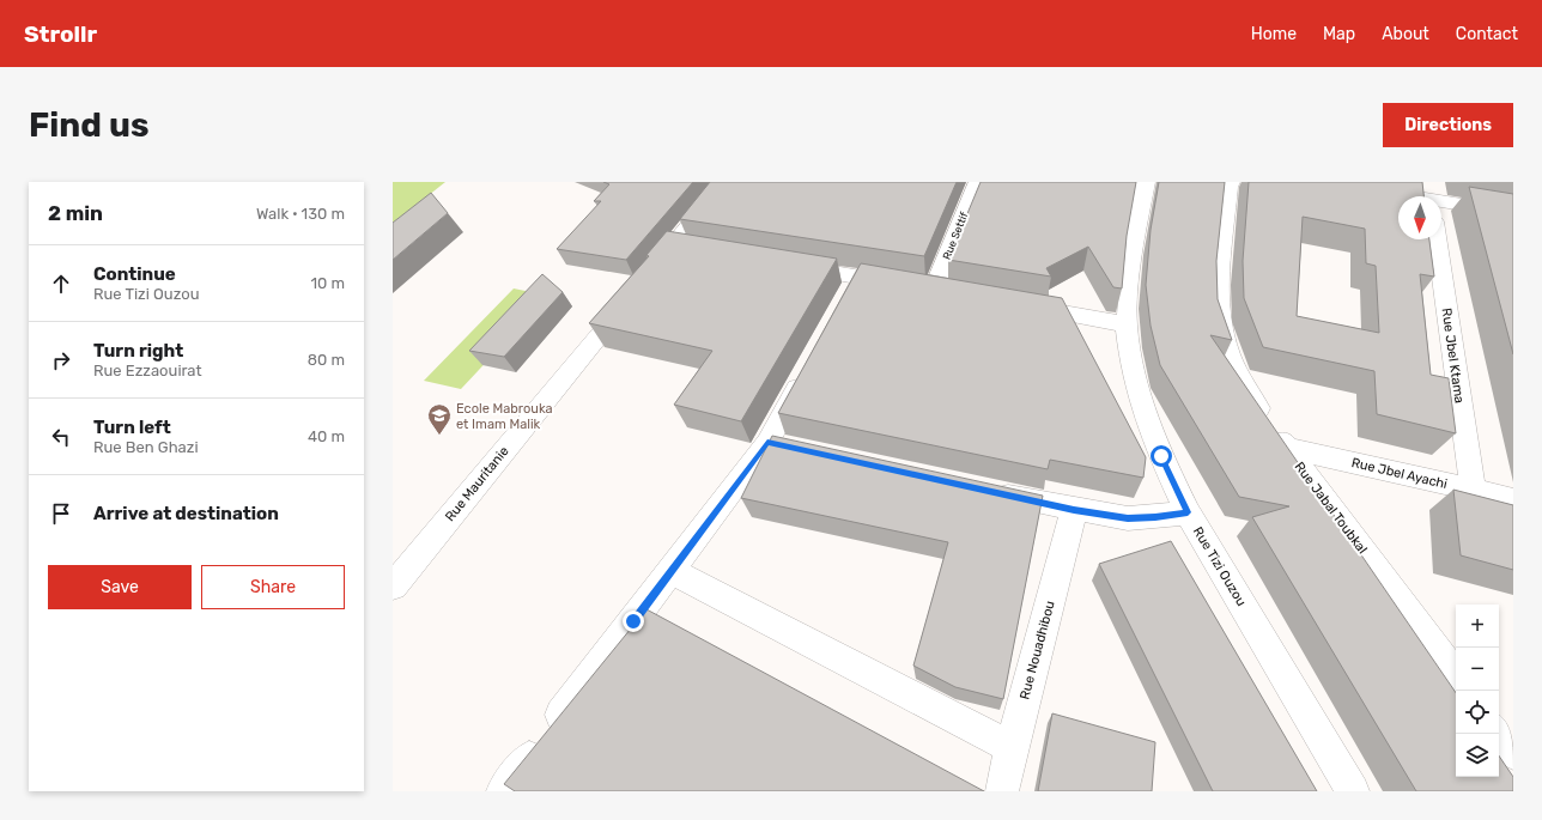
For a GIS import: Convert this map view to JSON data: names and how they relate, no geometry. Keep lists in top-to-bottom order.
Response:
{
  "streets": {
    "street": [
      "Rue Settif",
      "Rue Jbel Ktama",
      "Rue Jbel Ayachi",
      "Rue Mauritanie",
      "Rue Jabal Toubkal",
      "Rue Tizi Ouzou",
      "Rue Nouadhibou"
    ]
  },
  "crossings": [
    ["Rue Jbel Ktama", "Rue Jbel Ayachi"],
    ["Rue Jbel Ayachi", "Rue Jabal Toubkal"]
  ],
  "places": {
    "school or university": ["Ecole Mabrouka et Imam Malik"]
  },
  "north": "bottom",
  "page": {
    "header": "Strollr",
    "nav": [
      "Home",
      "Map",
      "About",
      "Contact"
    ],
    "buttons": [
      "Directions",
      ["Save", "Share"]
    ],
    "title": "Find us",
    "heading": ["2 min", "Walk · 130 m"],
    "list": [
      ["Continue", "Rue Tizi Ouzou", "10 m"],
      ["Turn right", "Rue Ezzaouirat", "80 m"],
      ["Turn left", "Rue Ben Ghazi", "40 m"],
      "Arrive at destination"
    ],
    "map_buttons": ["+", "−"]
  }
}
